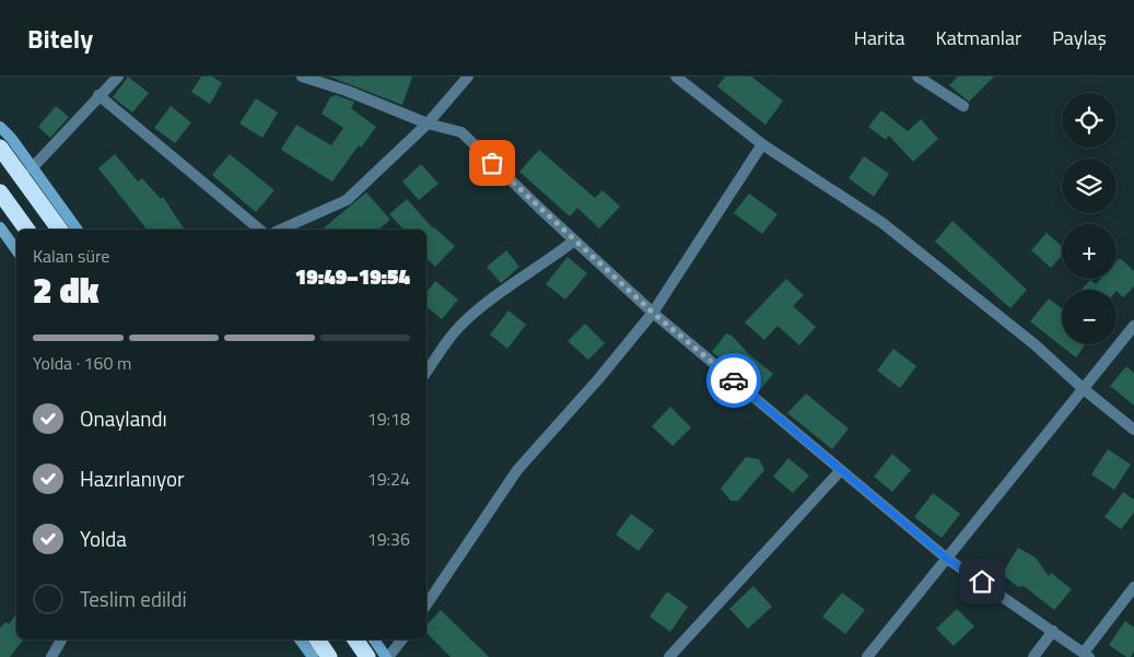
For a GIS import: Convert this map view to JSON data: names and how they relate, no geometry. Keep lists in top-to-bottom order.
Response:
{
  "page": {
    "header": "Bitely",
    "nav": ["Harita", "Katmanlar", "Paylaş"],
    "map_buttons": ["+", "−"],
    "heading": ["2 dk", "Kalan süre", "19:49–19:54"],
    "bar": "Yolda · 160 m",
    "list": [
      ["Onaylandı", "19:18"],
      ["Hazırlanıyor", "19:24"],
      ["Yolda", "19:36"],
      "Teslim edildi"
    ]
  }
}
